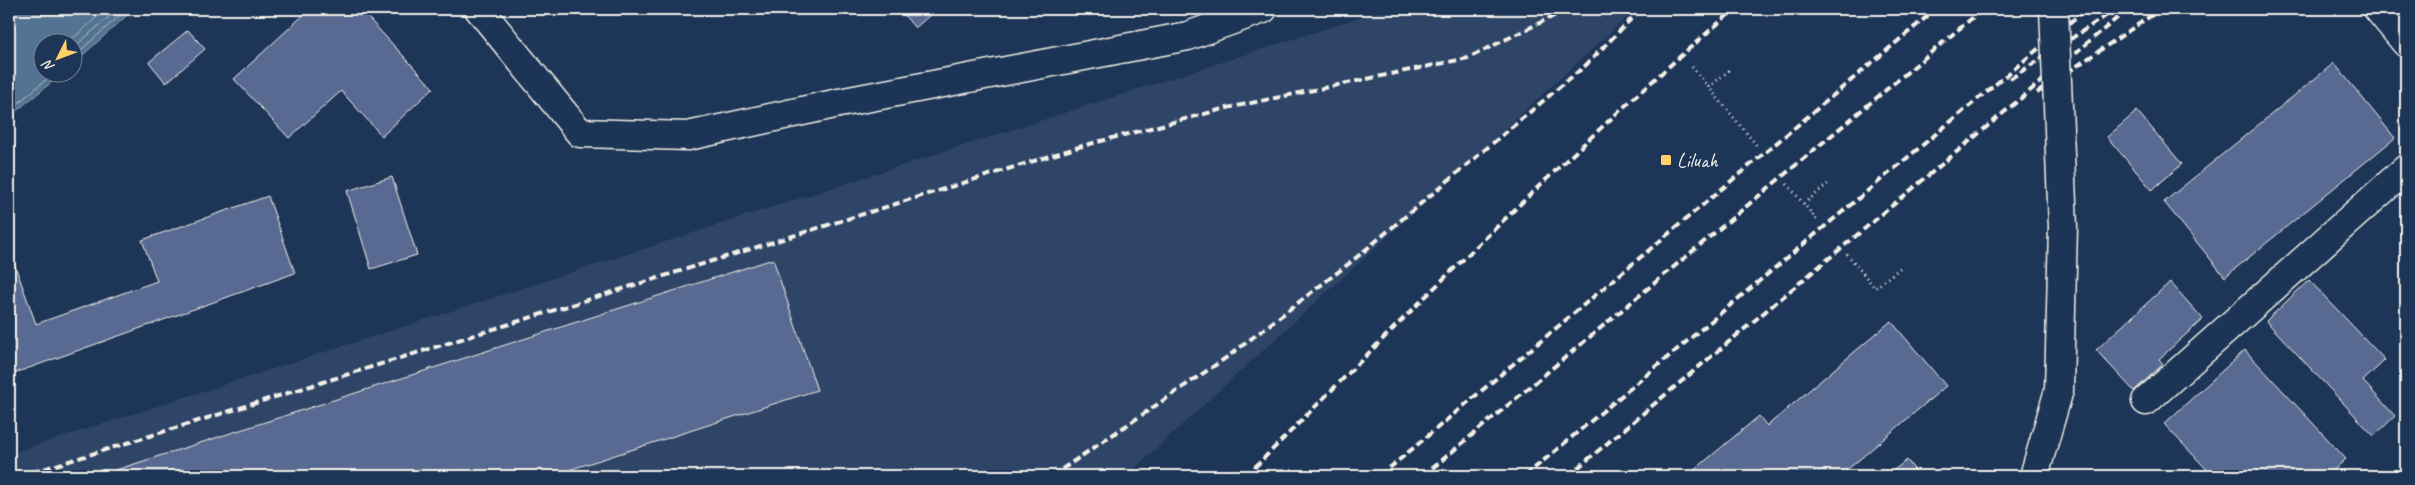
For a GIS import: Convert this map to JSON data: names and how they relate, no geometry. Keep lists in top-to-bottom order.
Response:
{
  "places": {
    "transit": ["Liluah"]
  },
  "north": "bottom left"
}
